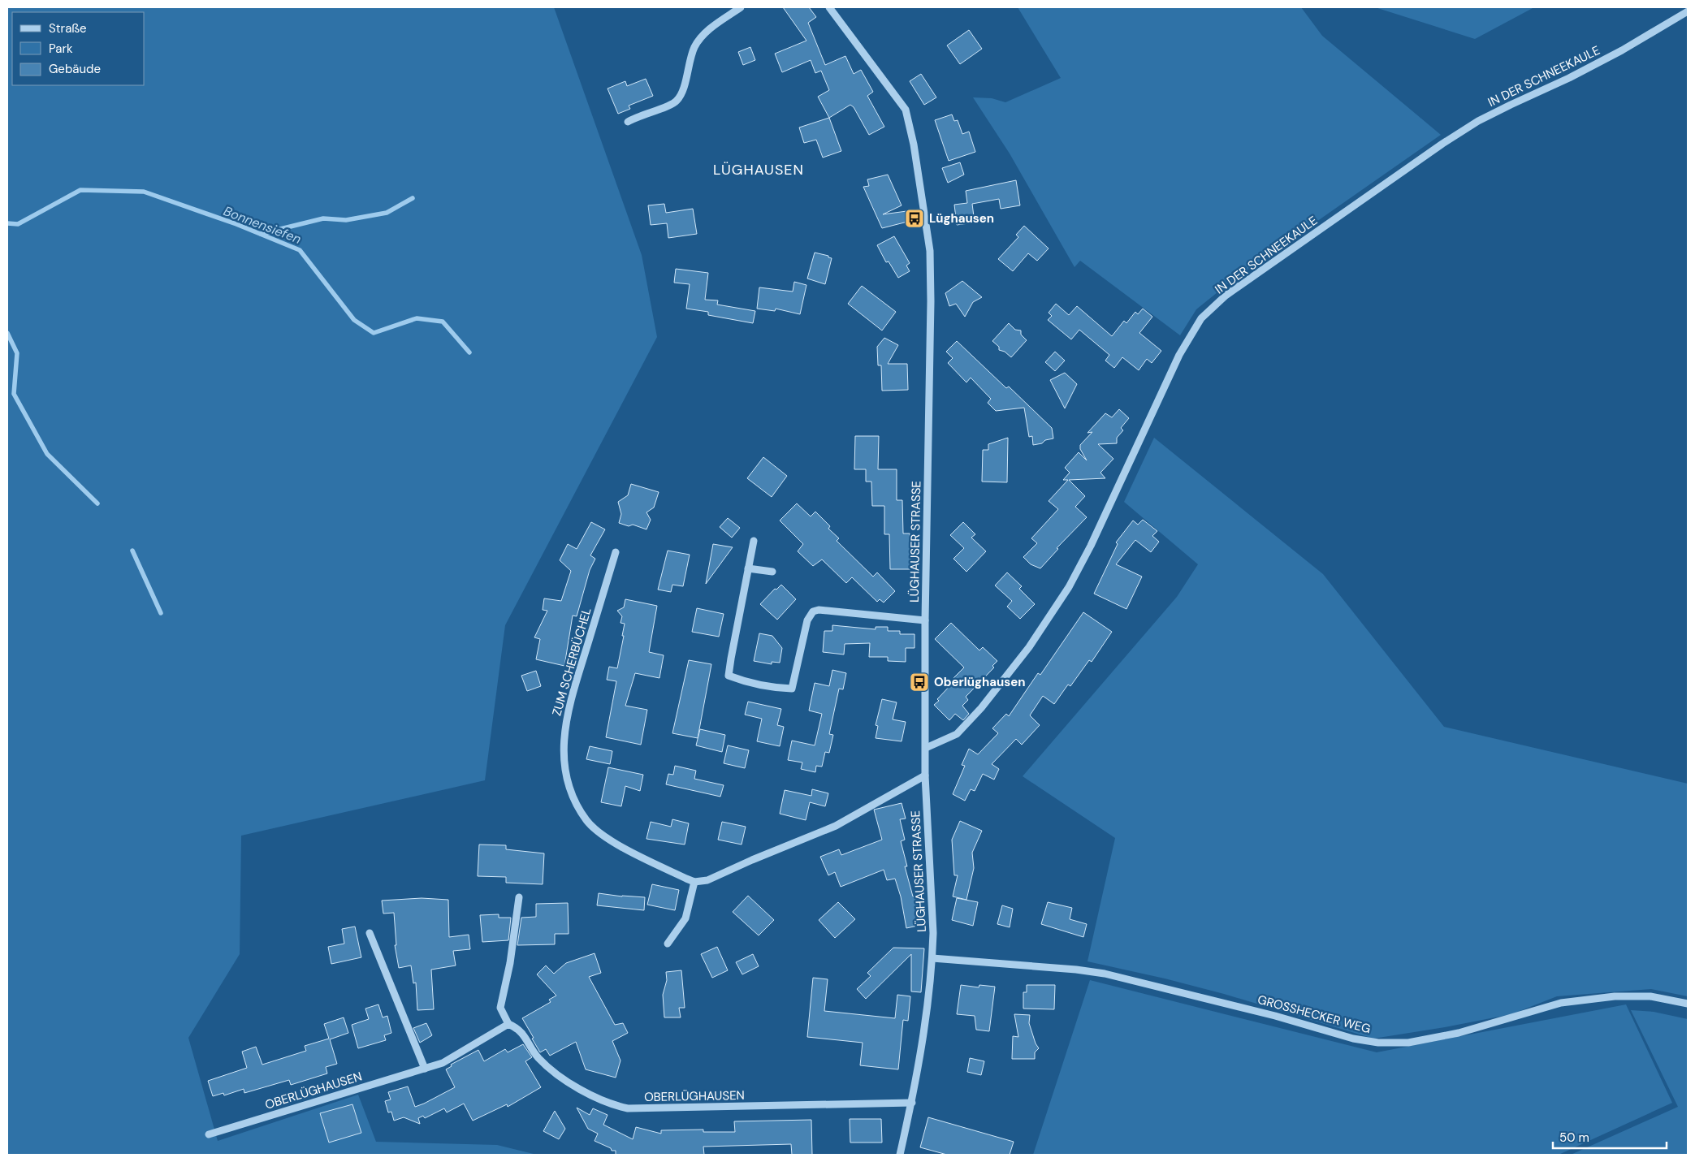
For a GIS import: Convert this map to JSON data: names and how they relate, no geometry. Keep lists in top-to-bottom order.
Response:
{
  "streets": {
    "street": [
      "IN DER SCHNEEKAULE",
      "LÜGHAUSER STRASSE",
      "ZUM SCHERBÜCHEL",
      "GROSSHECKER WEG",
      "OBERLÜGHAUSEN"
    ]
  },
  "crossings": [
    ["IN DER SCHNEEKAULE", "LÜGHAUSER STRASSE"],
    ["LÜGHAUSER STRASSE", "GROSSHECKER WEG"],
    ["LÜGHAUSER STRASSE", "OBERLÜGHAUSEN"]
  ],
  "districts": ["LÜGHAUSEN"],
  "water": ["Bonnensiefen"],
  "places": {
    "bus stop": ["Lüghausen", "Oberlüghausen"]
  },
  "legend": ["Straße", "Park", "Gebäude"],
  "scale_bar": "50 m"
}
